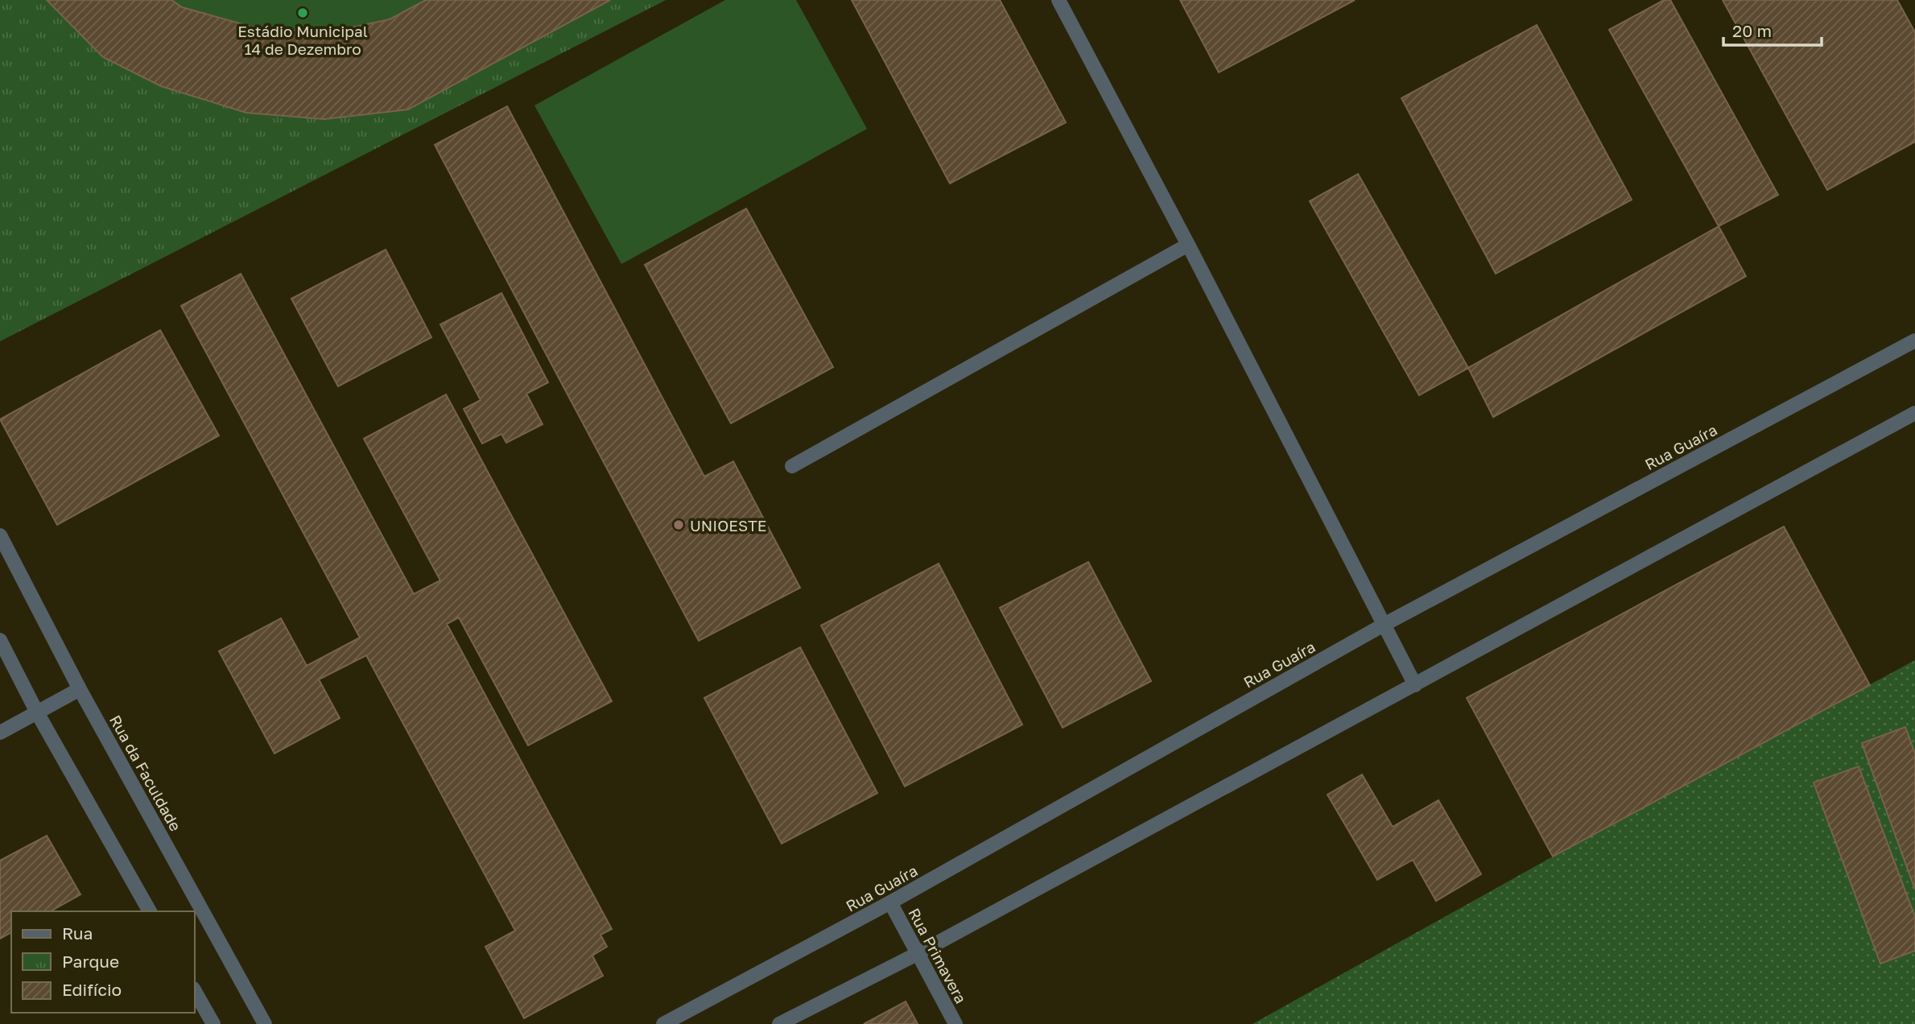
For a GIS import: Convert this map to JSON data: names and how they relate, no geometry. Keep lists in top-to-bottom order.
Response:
{
  "streets": {
    "street": ["Rua Guaíra", "Rua da Faculdade", "Rua Primavera"]
  },
  "crossings": [
    ["Rua Guaíra", "Rua Primavera"]
  ],
  "places": ["Estádio Municipal 14 de Dezembro", "UNIOESTE"],
  "legend": ["Rua", "Parque", "Edifício"],
  "scale_bar": "20 m"
}
